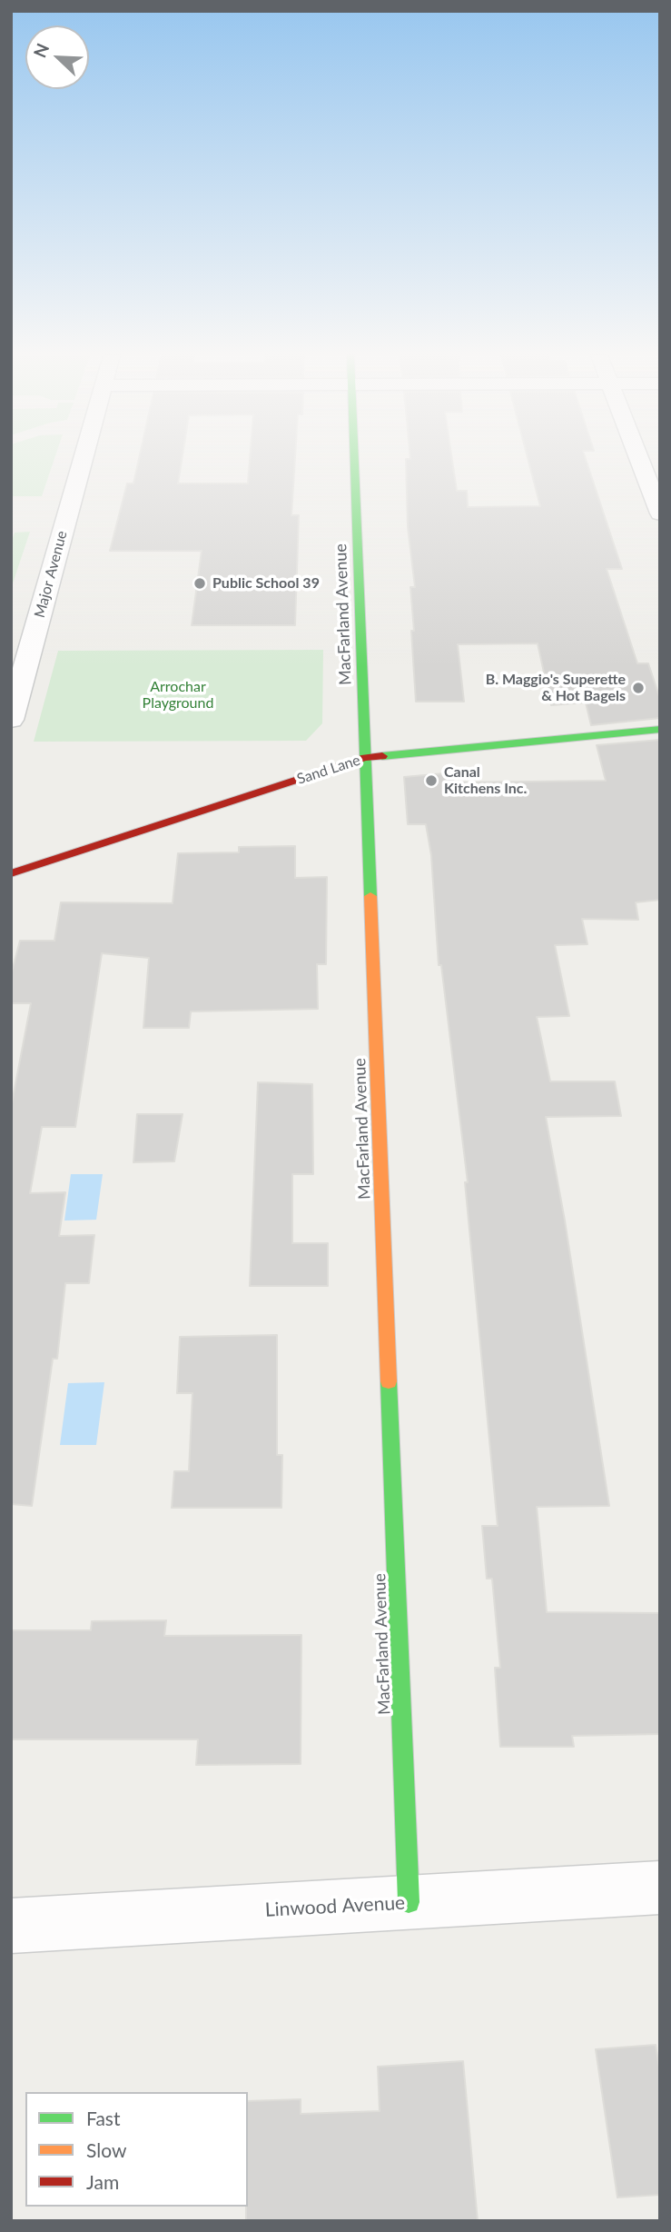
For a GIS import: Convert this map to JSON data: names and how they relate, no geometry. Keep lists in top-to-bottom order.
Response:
{
  "streets": {
    "street": [
      "Major Avenue",
      "MacFarland Avenue",
      "Sand Lane",
      "Linwood Avenue"
    ]
  },
  "crossings": [
    ["MacFarland Avenue", "Sand Lane"],
    ["MacFarland Avenue", "Linwood Avenue"]
  ],
  "parks": ["Arrochar Playground"],
  "places": ["Public School 39", "B. Maggio's Superette & Hot Bagels", "Canal Kitchens Inc."],
  "legend": ["Fast", "Slow", "Jam"],
  "north": "top left"
}
